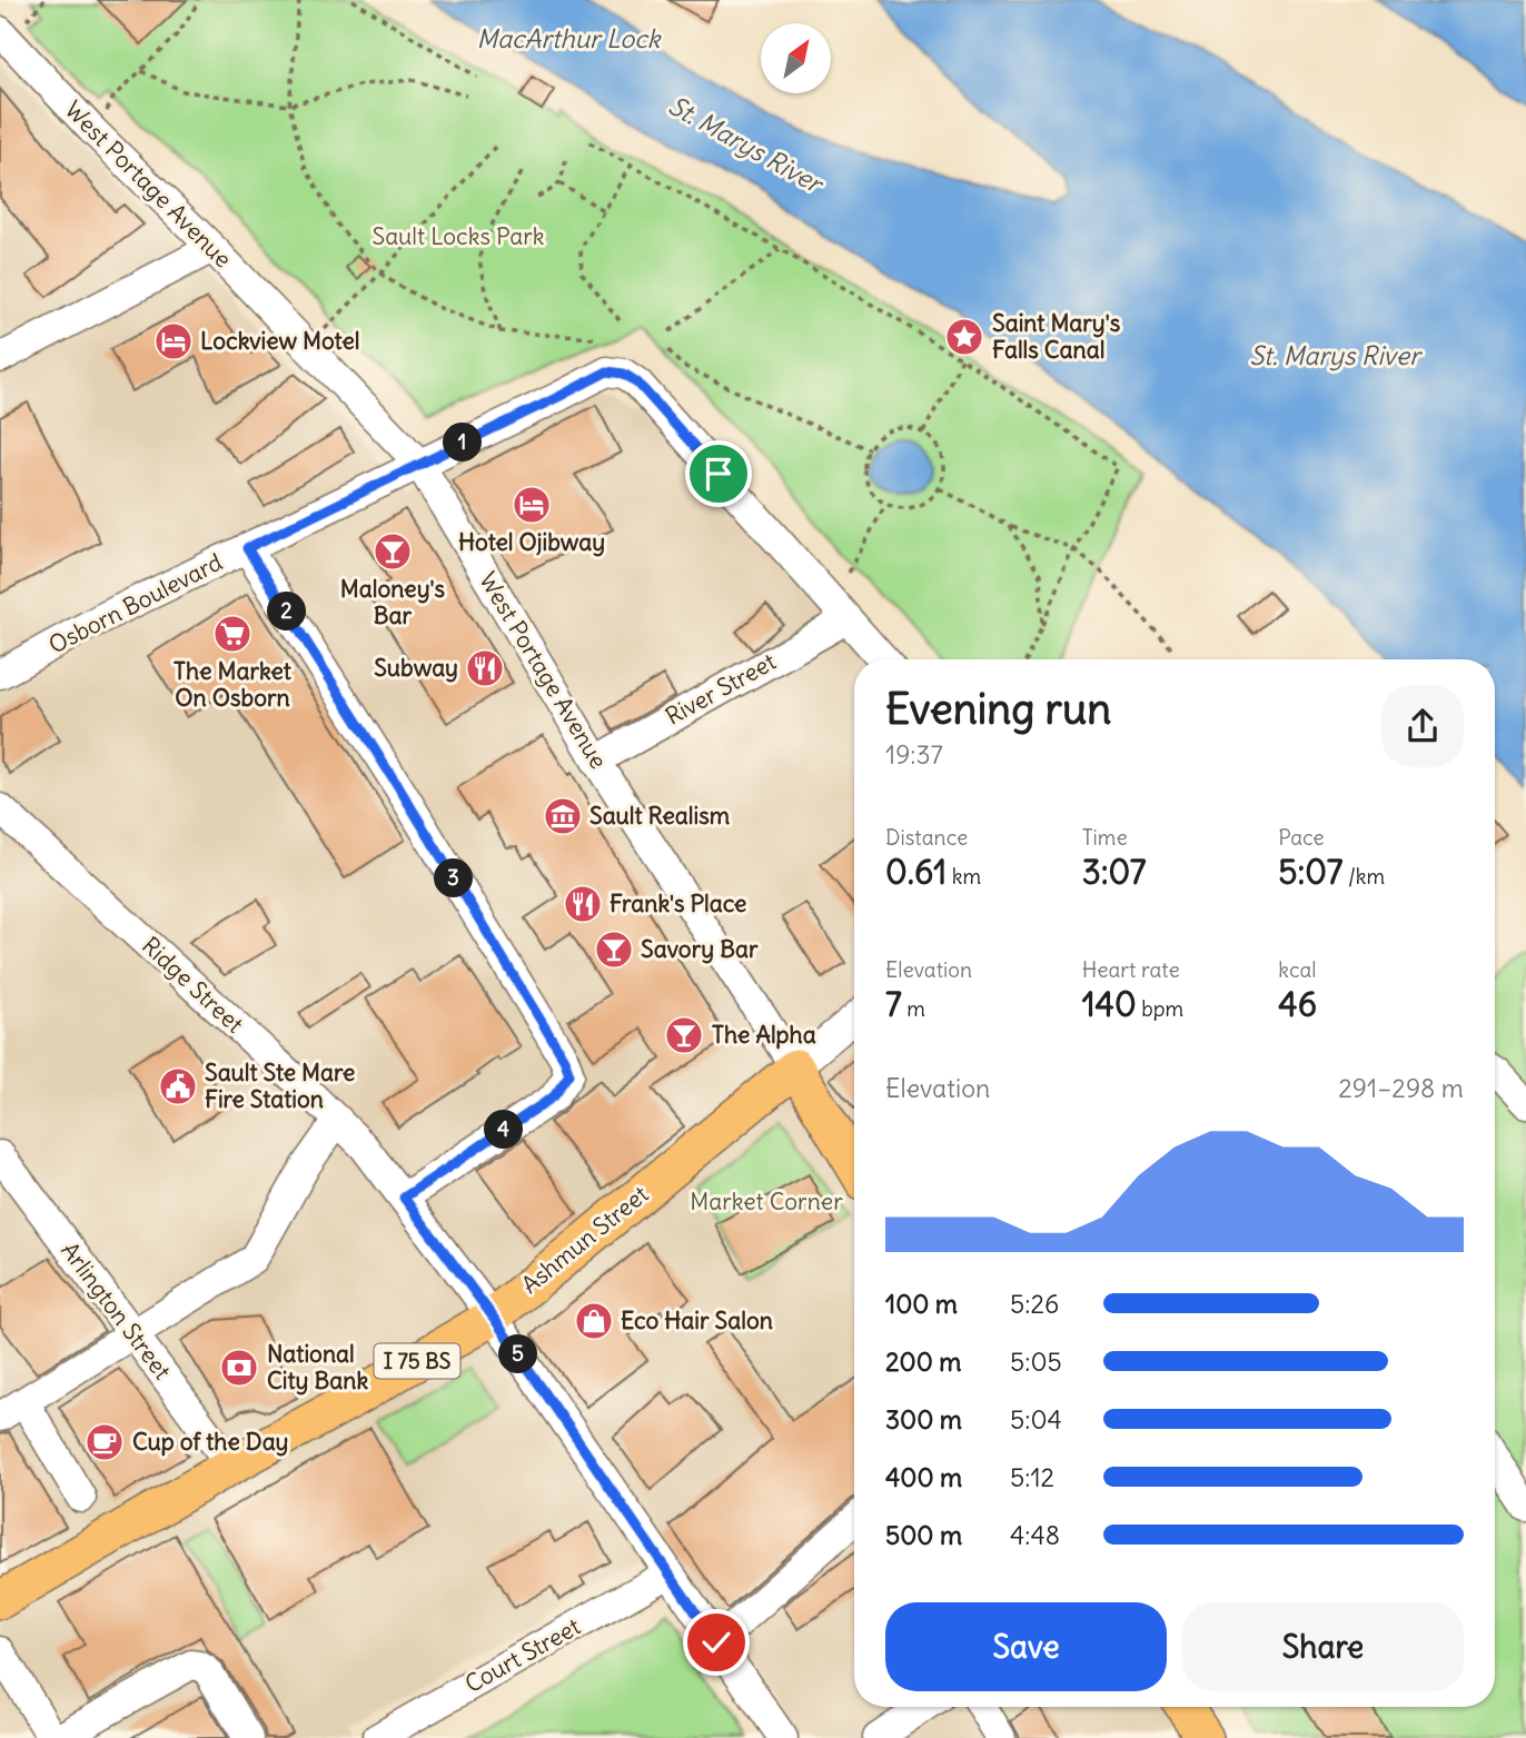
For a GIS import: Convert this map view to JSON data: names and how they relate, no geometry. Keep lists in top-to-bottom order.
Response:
{
  "streets": {
    "main road": ["Ashmun Street", "I 75 BS"],
    "street": [
      "West Portage Avenue",
      "Osborn Boulevard",
      "River Street",
      "Ridge Street",
      "Arlington Street",
      "Court Street"
    ]
  },
  "crossings": [
    ["West Portage Avenue", "Osborn Boulevard"],
    ["West Portage Avenue", "River Street"],
    ["West Portage Avenue", "Ashmun Street"],
    ["Osborn Boulevard", "River Street"],
    ["Ridge Street", "Ashmun Street"],
    ["Ridge Street", "Court Street"],
    ["Ashmun Street", "Arlington Street"]
  ],
  "water": ["MacArthur Lock", "St. Marys River"],
  "parks": ["Sault Locks Park", "Market Corner"],
  "places": {
    "place": ["Saint Mary's Falls Canal"],
    "hotel": ["Lockview Motel", "Hotel Ojibway"],
    "bar": ["Maloney's Bar", "Savory Bar", "The Alpha"],
    "supermarket": ["The Market On Osborn"],
    "restaurant": ["Subway", "Frank's Place"],
    "museum": ["Sault Realism"],
    "public building": ["Sault Ste Mare Fire Station"],
    "shop": ["Eco Hair Salon"],
    "bank": ["National City Bank"],
    "cafe": ["Cup of the Day"]
  },
  "north": "top right",
  "page": {
    "pins": [
      "1",
      "2",
      "3",
      "4",
      "5"
    ],
    "heading": ["Evening run", "19:37"],
    "stats": [
      ["Distance", "0.61 km"],
      ["Time", "3:07"],
      ["Pace", "5:07 /km"],
      ["Elevation", "7 m"],
      ["Heart rate", "140 bpm"],
      ["kcal", "46"]
    ],
    "chart": ["Elevation", "291–298 m"],
    "list": [
      {
        "name": "100 m",
        "note": "5:26"
      },
      {
        "name": "200 m",
        "note": "5:05"
      },
      {
        "name": "300 m",
        "note": "5:04"
      },
      {
        "name": "400 m",
        "note": "5:12"
      },
      {
        "name": "500 m",
        "note": "4:48"
      }
    ],
    "buttons": ["Save", "Share"]
  }
}
